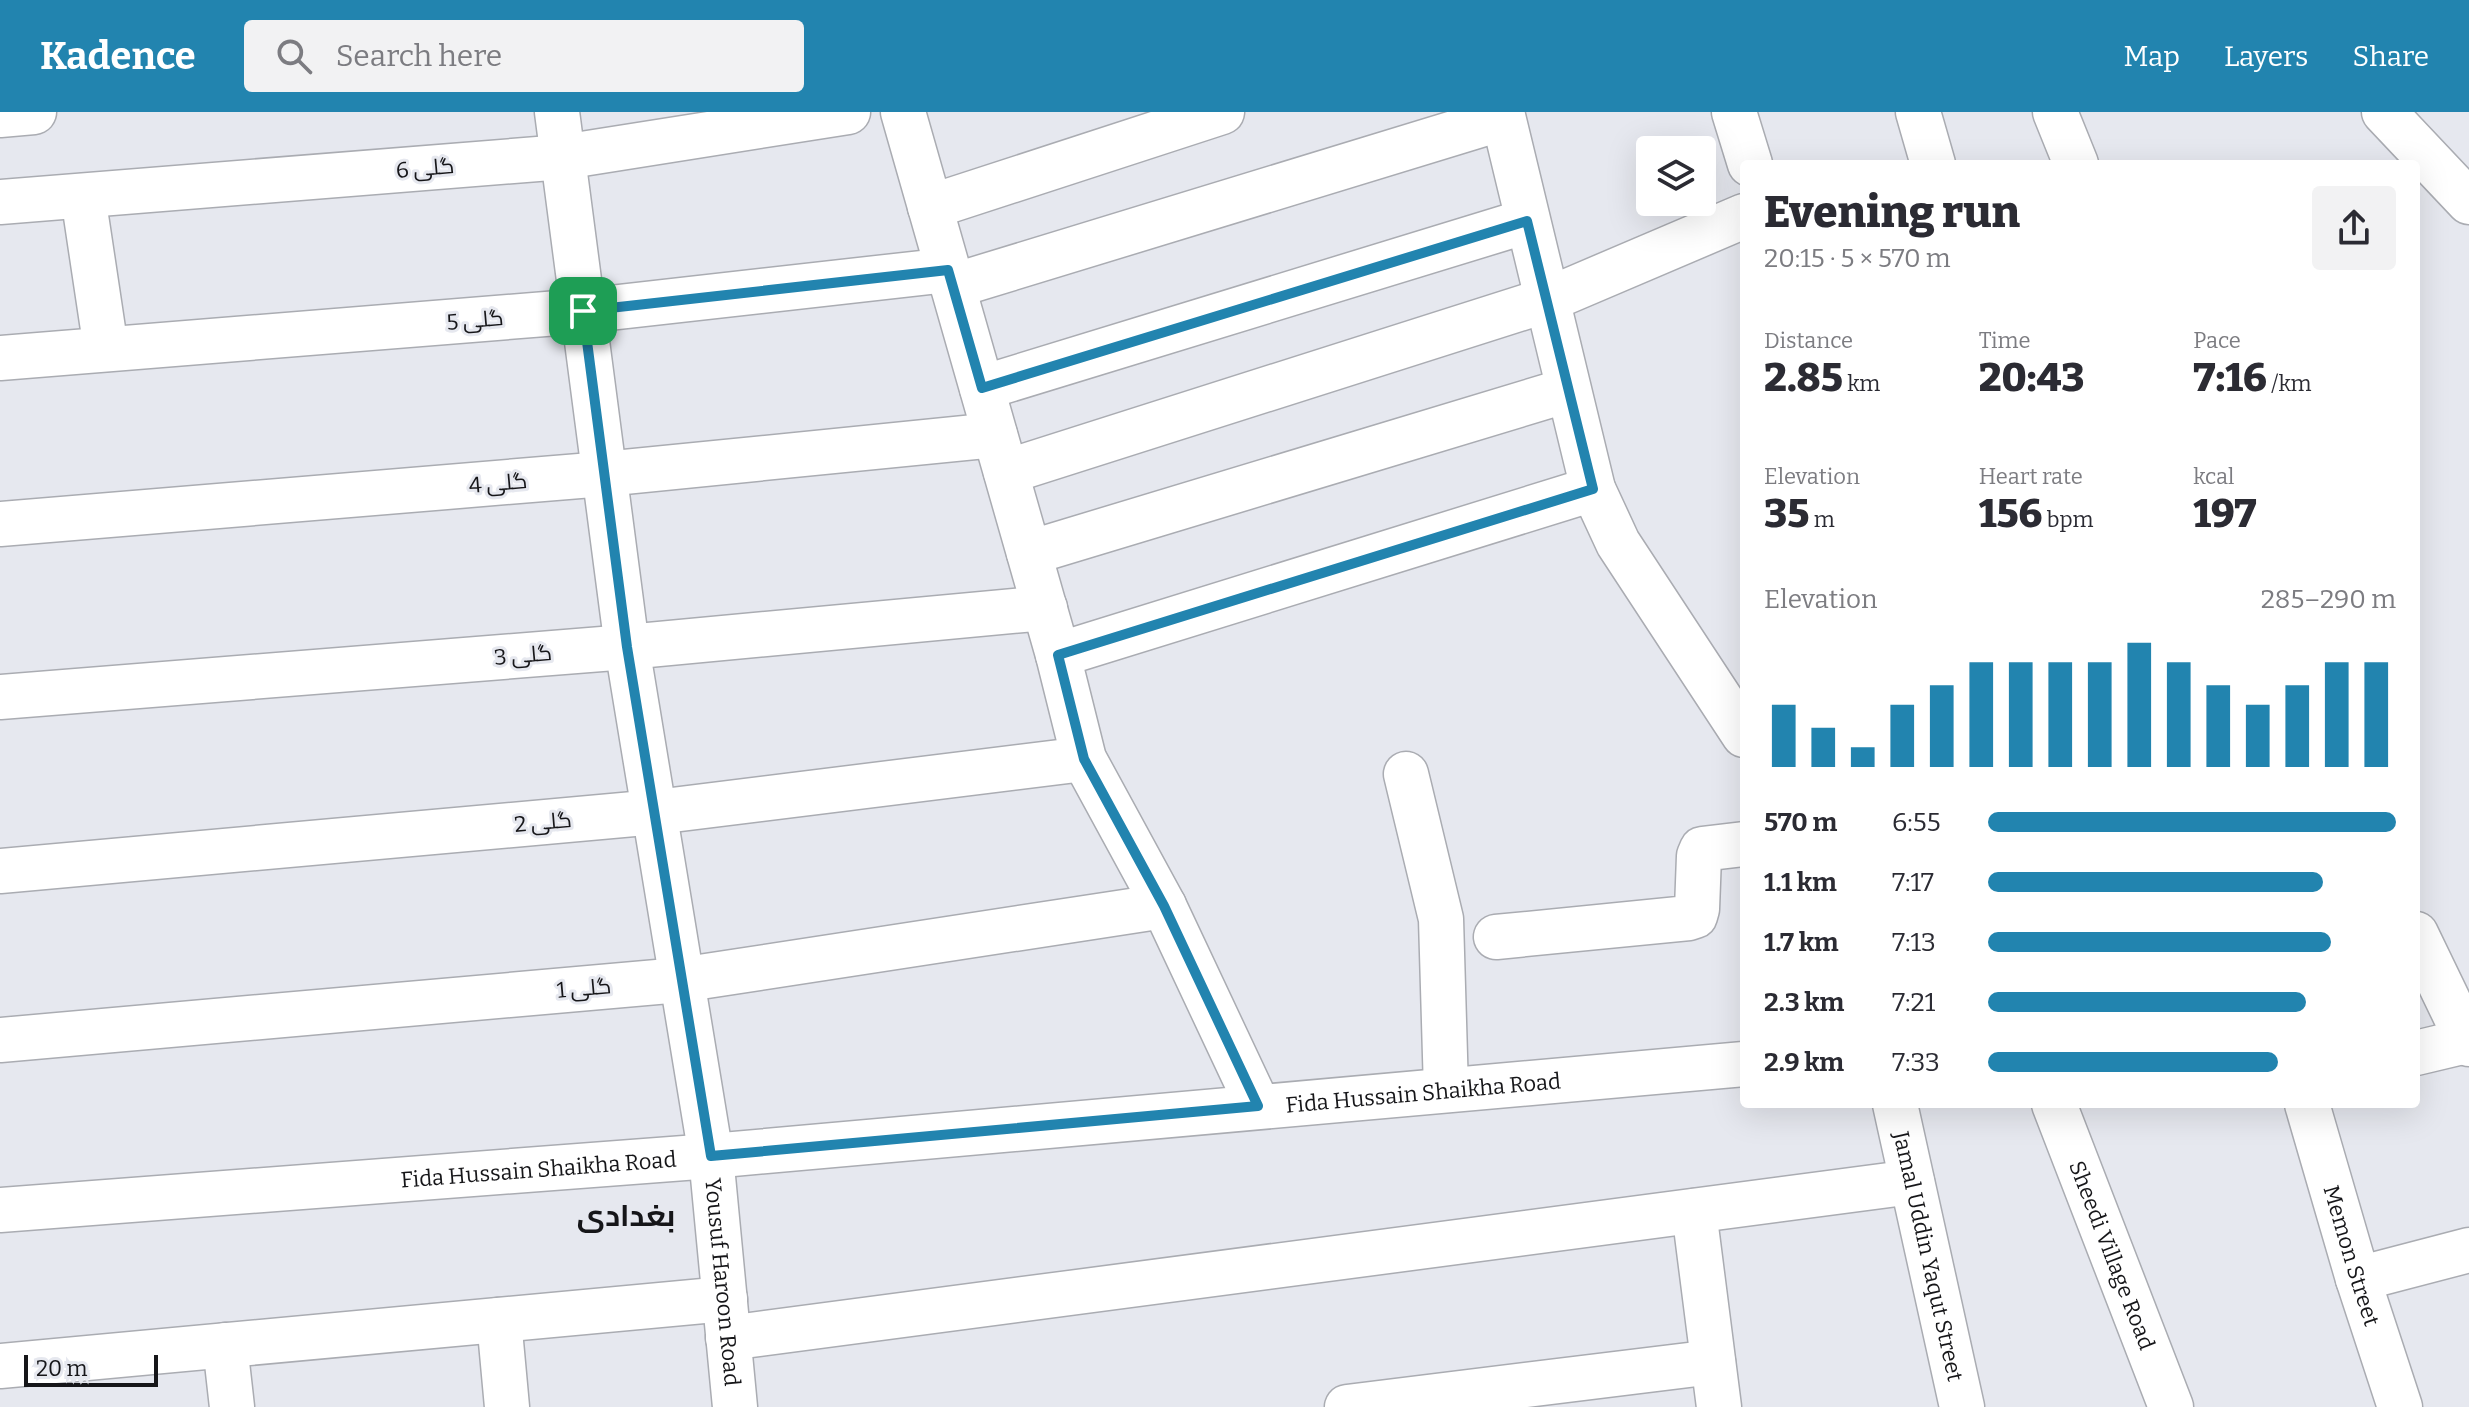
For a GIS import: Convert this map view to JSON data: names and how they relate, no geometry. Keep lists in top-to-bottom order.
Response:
{
  "streets": {
    "street": [
      "گلی 6",
      "گلی 5",
      "گلی 4",
      "گلی 3",
      "گلی 2",
      "گلی 1",
      "Fida Hussain Shaikha Road",
      "Jamal Uddin Yaqut Street",
      "Sheedi Village Road",
      "Memon Street",
      "Yousuf Haroon Road"
    ]
  },
  "crossings": [
    ["گلی 6", "Yousuf Haroon Road"],
    ["گلی 5", "Yousuf Haroon Road"],
    ["گلی 4", "Yousuf Haroon Road"],
    ["گلی 3", "Yousuf Haroon Road"],
    ["گلی 2", "Yousuf Haroon Road"],
    ["گلی 1", "Yousuf Haroon Road"],
    ["Fida Hussain Shaikha Road", "Yousuf Haroon Road"]
  ],
  "districts": ["بغدادی"],
  "scale_bar": "20 m",
  "page": {
    "header": "Kadence",
    "search": "Search here",
    "nav": ["Map", "Layers", "Share"],
    "heading": ["Evening run", "20:15 · 5 × 570 m"],
    "stats": [
      ["Distance", "2.85 km"],
      ["Time", "20:43"],
      ["Pace", "7:16 /km"],
      ["Elevation", "35 m"],
      ["Heart rate", "156 bpm"],
      ["kcal", "197"]
    ],
    "chart": ["Elevation", "285–290 m"],
    "list": [
      {
        "name": "570 m",
        "note": "6:55"
      },
      {
        "name": "1.1 km",
        "note": "7:17"
      },
      {
        "name": "1.7 km",
        "note": "7:13"
      },
      {
        "name": "2.3 km",
        "note": "7:21"
      },
      {
        "name": "2.9 km",
        "note": "7:33"
      }
    ],
    "scale": "20 m"
  }
}
